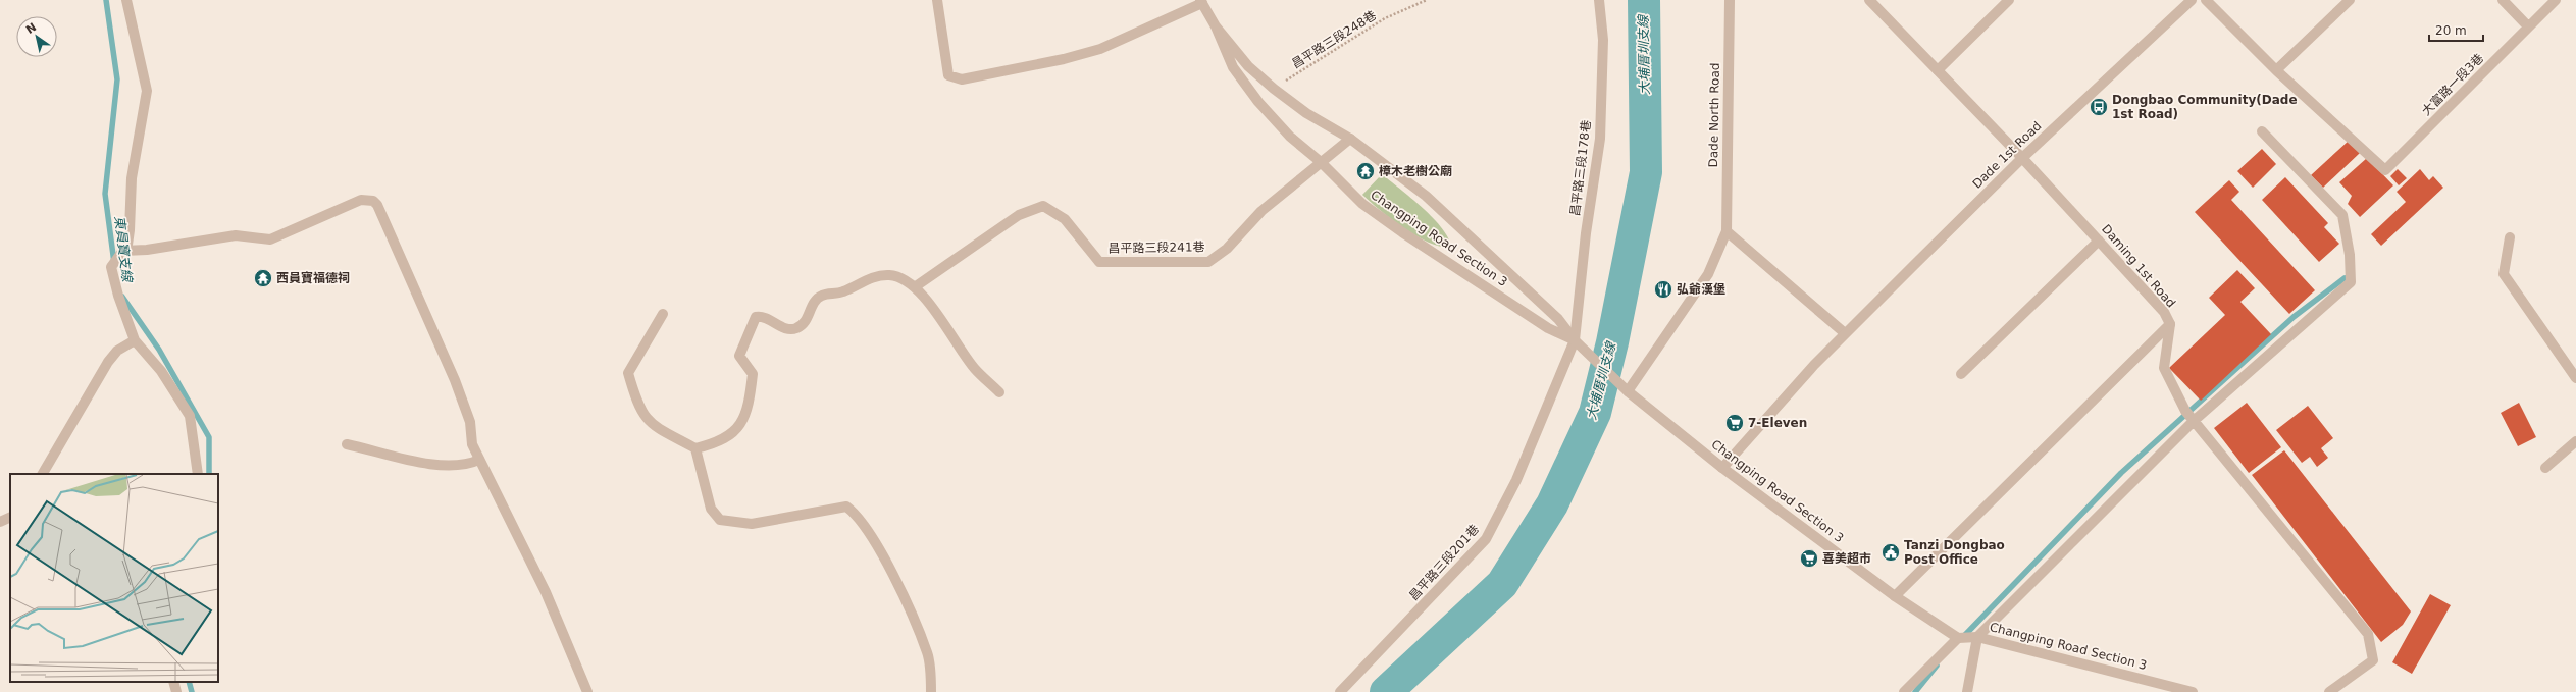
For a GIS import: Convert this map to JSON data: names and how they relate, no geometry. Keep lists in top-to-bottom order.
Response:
{
  "streets": {
    "street": [
      "大富路一段3巷",
      "Dade North Road",
      "Dade 1st Road",
      "昌平路三段178巷",
      "Changping Road Section 3",
      "昌平路三段241巷",
      "Daming 1st Road",
      "昌平路三段201巷"
    ],
    "path": ["昌平路三段248巷"]
  },
  "crossings": [
    ["昌平路三段248巷", "Changping Road Section 3"],
    ["Dade 1st Road", "Changping Road Section 3"],
    ["Dade 1st Road", "Daming 1st Road"],
    ["昌平路三段178巷", "Changping Road Section 3"],
    ["昌平路三段178巷", "昌平路三段201巷"],
    ["Changping Road Section 3", "昌平路三段241巷"],
    ["Changping Road Section 3", "Daming 1st Road"],
    ["Changping Road Section 3", "昌平路三段201巷"]
  ],
  "water": ["大埔厝圳支線", "東員寶支線"],
  "places": {
    "bus stop": ["Dongbao Community(Dade 1st Road)"],
    "temple": ["樟木老樹公廟", "西員寶福德祠"],
    "restaurant": ["弘爺漢堡"],
    "supermarket": ["7-Eleven", "喜美超市"],
    "public building": ["Tanzi Dongbao Post Office"]
  },
  "scale_bar": "20 m",
  "north": "top left"
}
